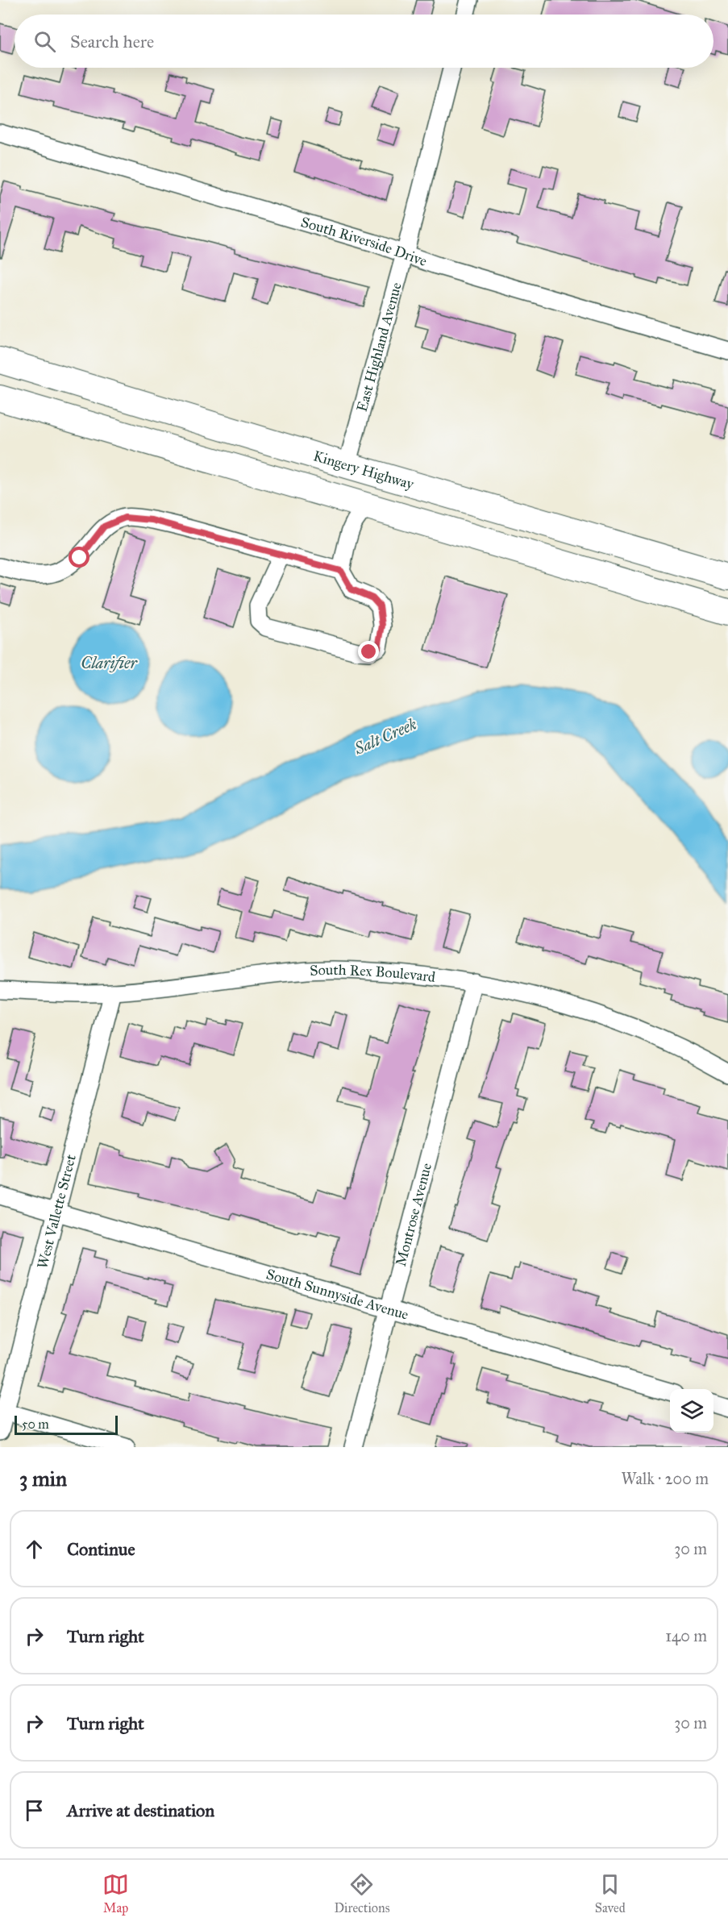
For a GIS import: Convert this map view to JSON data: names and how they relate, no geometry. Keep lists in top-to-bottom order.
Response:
{
  "streets": {
    "highway": ["Kingery Highway"],
    "street": [
      "South Riverside Drive",
      "East Highland Avenue",
      "South Rex Boulevard",
      "West Vallette Street",
      "Montrose Avenue",
      "South Sunnyside Avenue"
    ]
  },
  "crossings": [
    ["South Riverside Drive", "East Highland Avenue"],
    ["East Highland Avenue", "Kingery Highway"],
    ["South Rex Boulevard", "West Vallette Street"],
    ["South Rex Boulevard", "Montrose Avenue"],
    ["West Vallette Street", "South Sunnyside Avenue"],
    ["Montrose Avenue", "South Sunnyside Avenue"]
  ],
  "water": ["Clarifier", "Salt Creek"],
  "scale_bar": "50 m",
  "page": {
    "search": "Search here",
    "scale": "50 m",
    "heading": ["3 min", "Walk · 200 m"],
    "list": [
      ["Continue", "30 m"],
      ["Turn right", "140 m"],
      ["Turn right", "30 m"],
      "Arrive at destination"
    ],
    "nav": ["Map", "Directions", "Saved"]
  }
}
